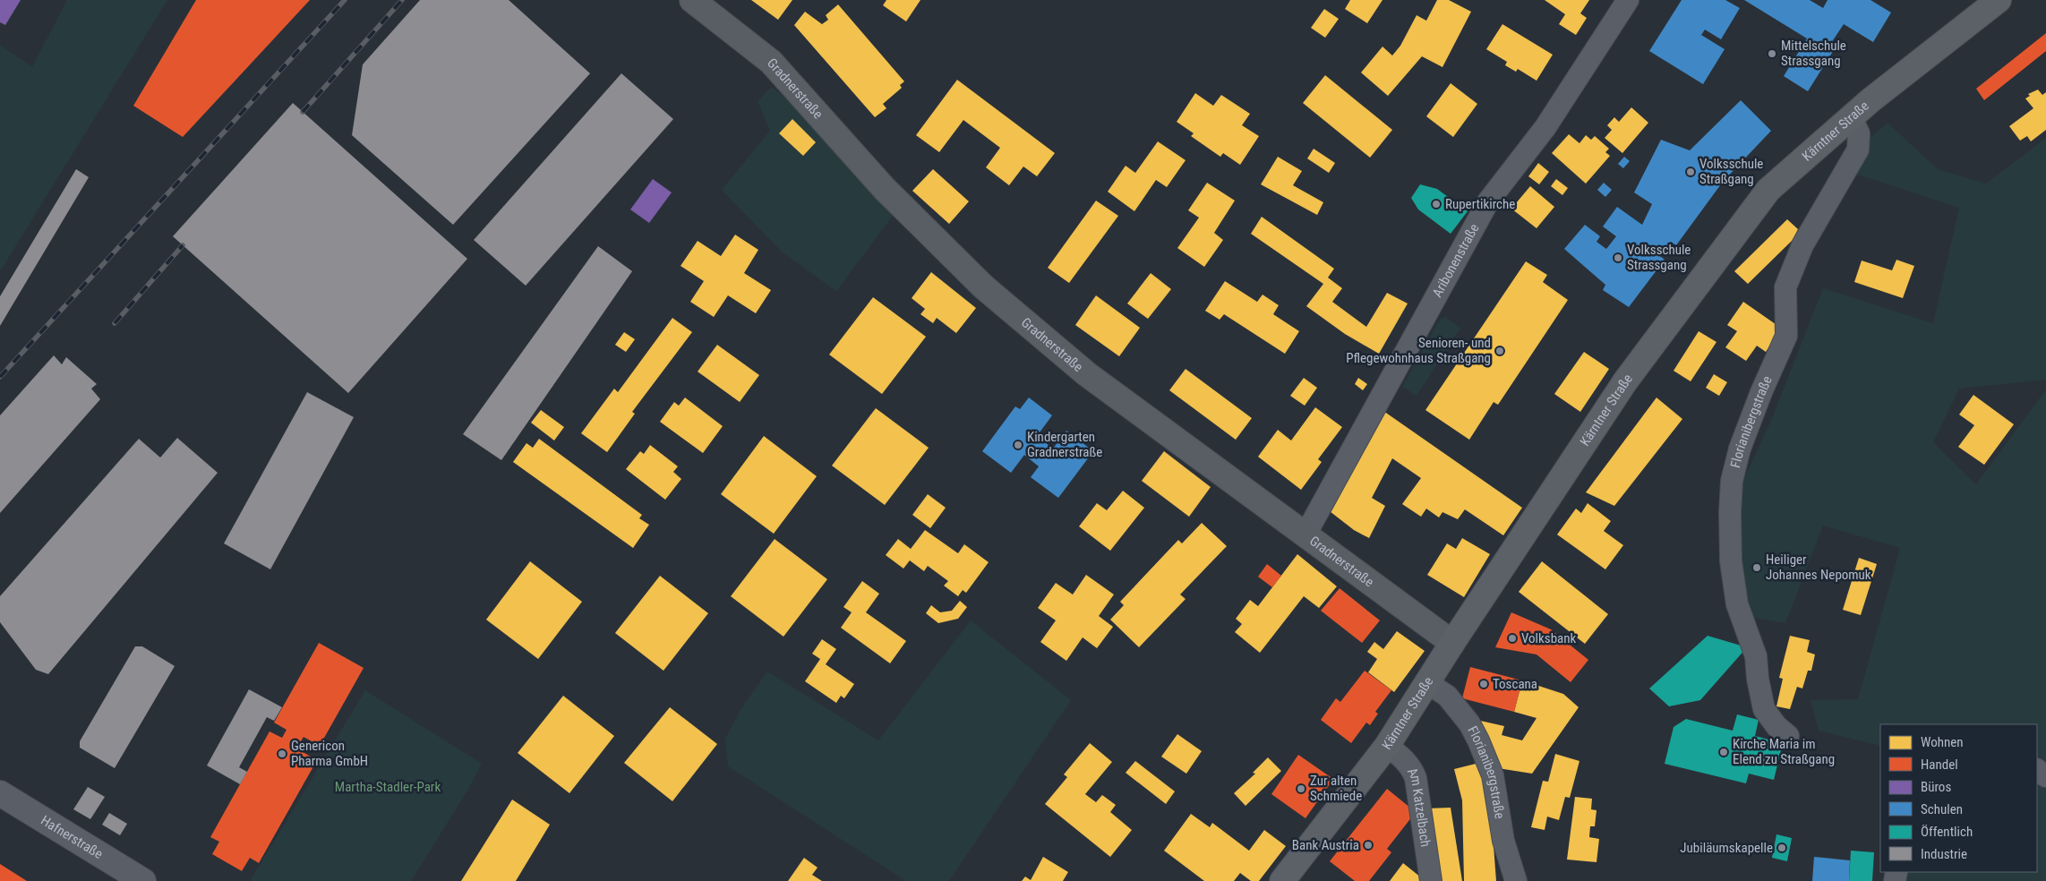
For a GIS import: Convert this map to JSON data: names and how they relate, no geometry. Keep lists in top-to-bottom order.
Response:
{
  "streets": {
    "main road": ["Gradnerstraße", "Kärntner Straße"],
    "street": [
      "Aribonenstraße",
      "Florianibergstraße",
      "Am Katzelbach",
      "Hafnerstraße"
    ]
  },
  "crossings": [
    ["Gradnerstraße", "Kärntner Straße"],
    ["Gradnerstraße", "Aribonenstraße"],
    ["Kärntner Straße", "Florianibergstraße"],
    ["Kärntner Straße", "Am Katzelbach"]
  ],
  "parks": ["Martha-Stadler-Park"],
  "places": [
    "Mittelschule Strassgang",
    "Volksschule Straßgang",
    "Rupertikirche",
    "Volksschule Strassgang",
    "Senioren- und Pflegewohnhaus Straßgang",
    "Kindergarten Gradnerstraße",
    "Heiliger Johannes Nepomuk",
    "Volksbank",
    "Toscana",
    "Kirche Maria im Elend zu Straßgang",
    "Genericon Pharma GmbH",
    "Zur alten Schmiede",
    "Bank Austria",
    "Jubiläumskapelle"
  ],
  "legend": [
    "Wohnen",
    "Handel",
    "Büros",
    "Schulen",
    "Öffentlich",
    "Industrie"
  ]
}
